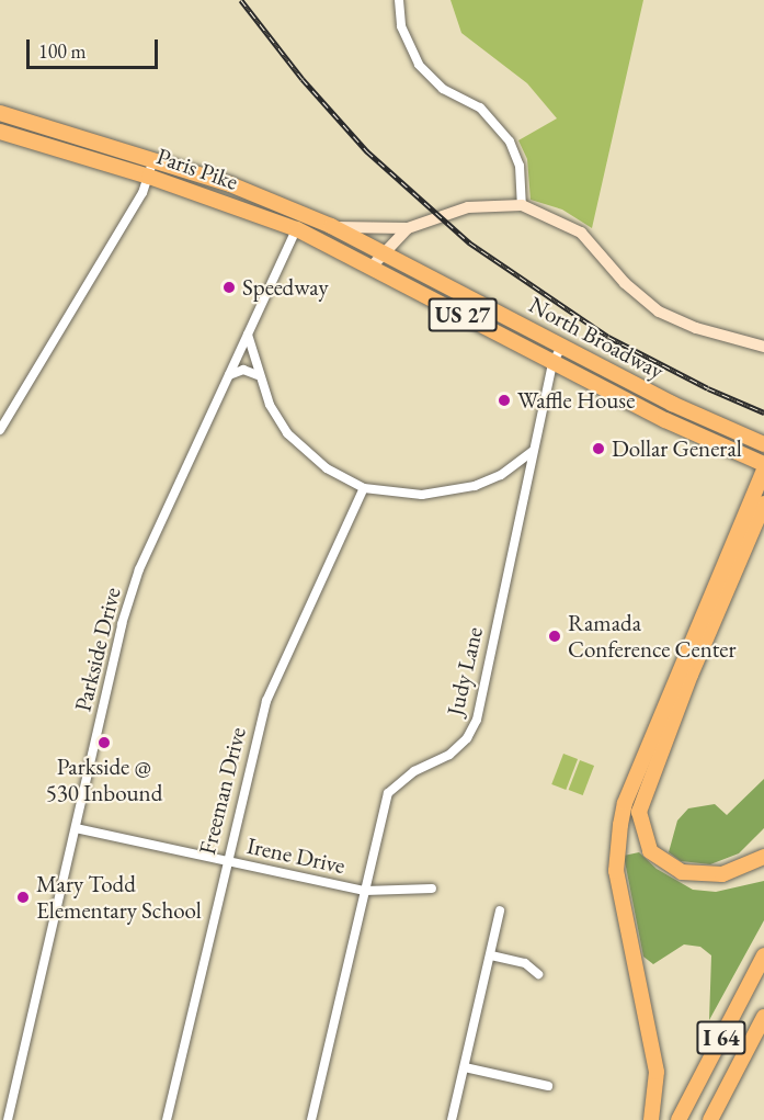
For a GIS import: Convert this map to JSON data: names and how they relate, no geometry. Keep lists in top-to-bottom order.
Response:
{
  "streets": {
    "highway": [
      "Paris Pike",
      "US 27",
      "North Broadway",
      "I 64"
    ],
    "street": [
      "Parkside Drive",
      "Judy Lane",
      "Freeman Drive",
      "Irene Drive"
    ]
  },
  "crossings": [
    ["Paris Pike", "North Broadway"],
    ["Paris Pike", "Parkside Drive"],
    ["North Broadway", "Parkside Drive"],
    ["North Broadway", "Judy Lane"],
    ["Parkside Drive", "Irene Drive"],
    ["Judy Lane", "Irene Drive"],
    ["Freeman Drive", "Irene Drive"]
  ],
  "places": [
    "Speedway",
    "Waffle House",
    "Dollar General",
    "Ramada Conference Center",
    "Parkside @ 530 Inbound",
    "Mary Todd Elementary School"
  ],
  "scale_bar": "100 m"
}
